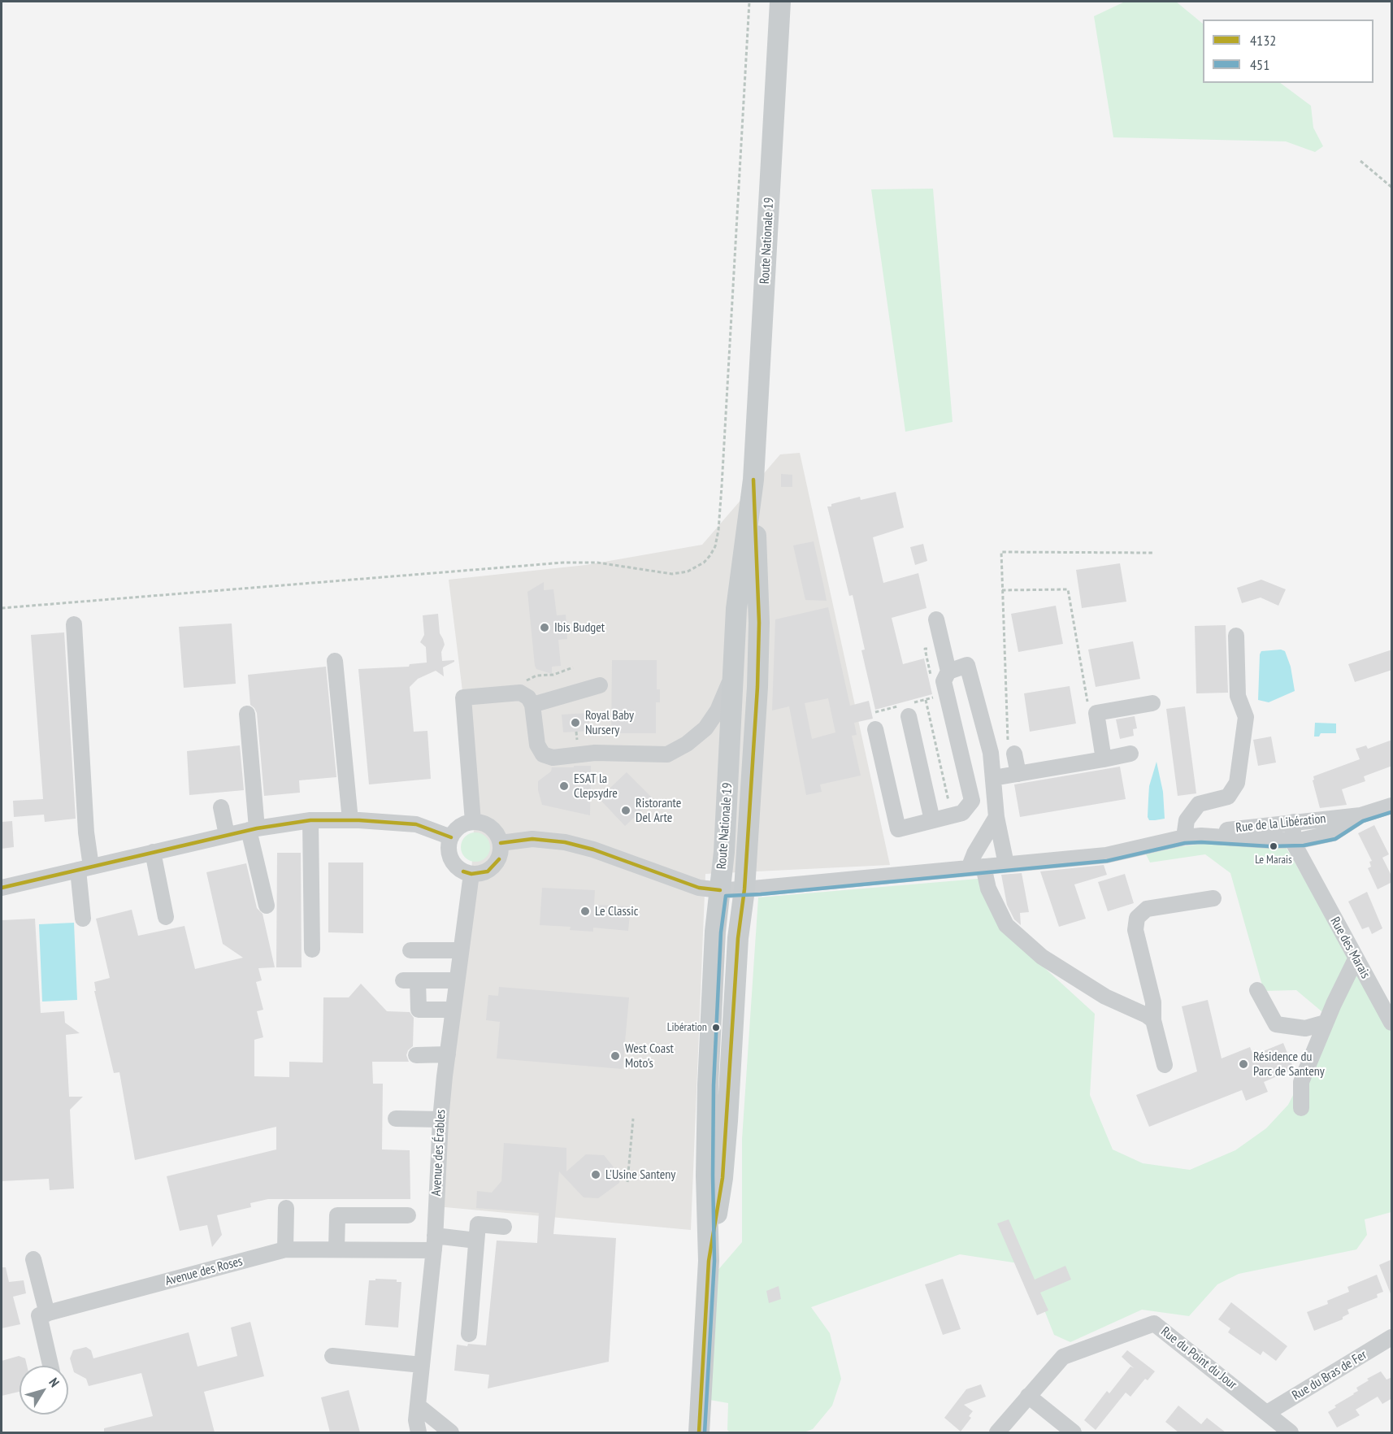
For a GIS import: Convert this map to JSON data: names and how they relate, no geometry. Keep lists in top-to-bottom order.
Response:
{
  "streets": {
    "main road": ["Route Nationale 19"],
    "street": [
      "Rue de la Libération",
      "Rue des Marais",
      "Avenue des Érables",
      "Avenue des Roses",
      "Rue du Point du Jour",
      "Rue du Bras de Fer"
    ]
  },
  "crossings": [
    ["Route Nationale 19", "Rue de la Libération"],
    ["Rue de la Libération", "Rue des Marais"],
    ["Rue de la Libération", "Avenue des Érables"],
    ["Avenue des Érables", "Avenue des Roses"],
    ["Rue du Point du Jour", "Rue du Bras de Fer"]
  ],
  "places": [
    "Ibis Budget",
    "Royal Baby Nursery",
    "ESAT la Clepsydre",
    "Ristorante Del Arte",
    "Le Marais",
    "Le Classic",
    "Libération",
    "West Coast Moto's",
    "Résidence du Parc de Santeny",
    "L'Usine Santeny"
  ],
  "lines": ["transit line 4132", "transit line 451"],
  "legend": ["4132", "451"],
  "north": "top right"
}
